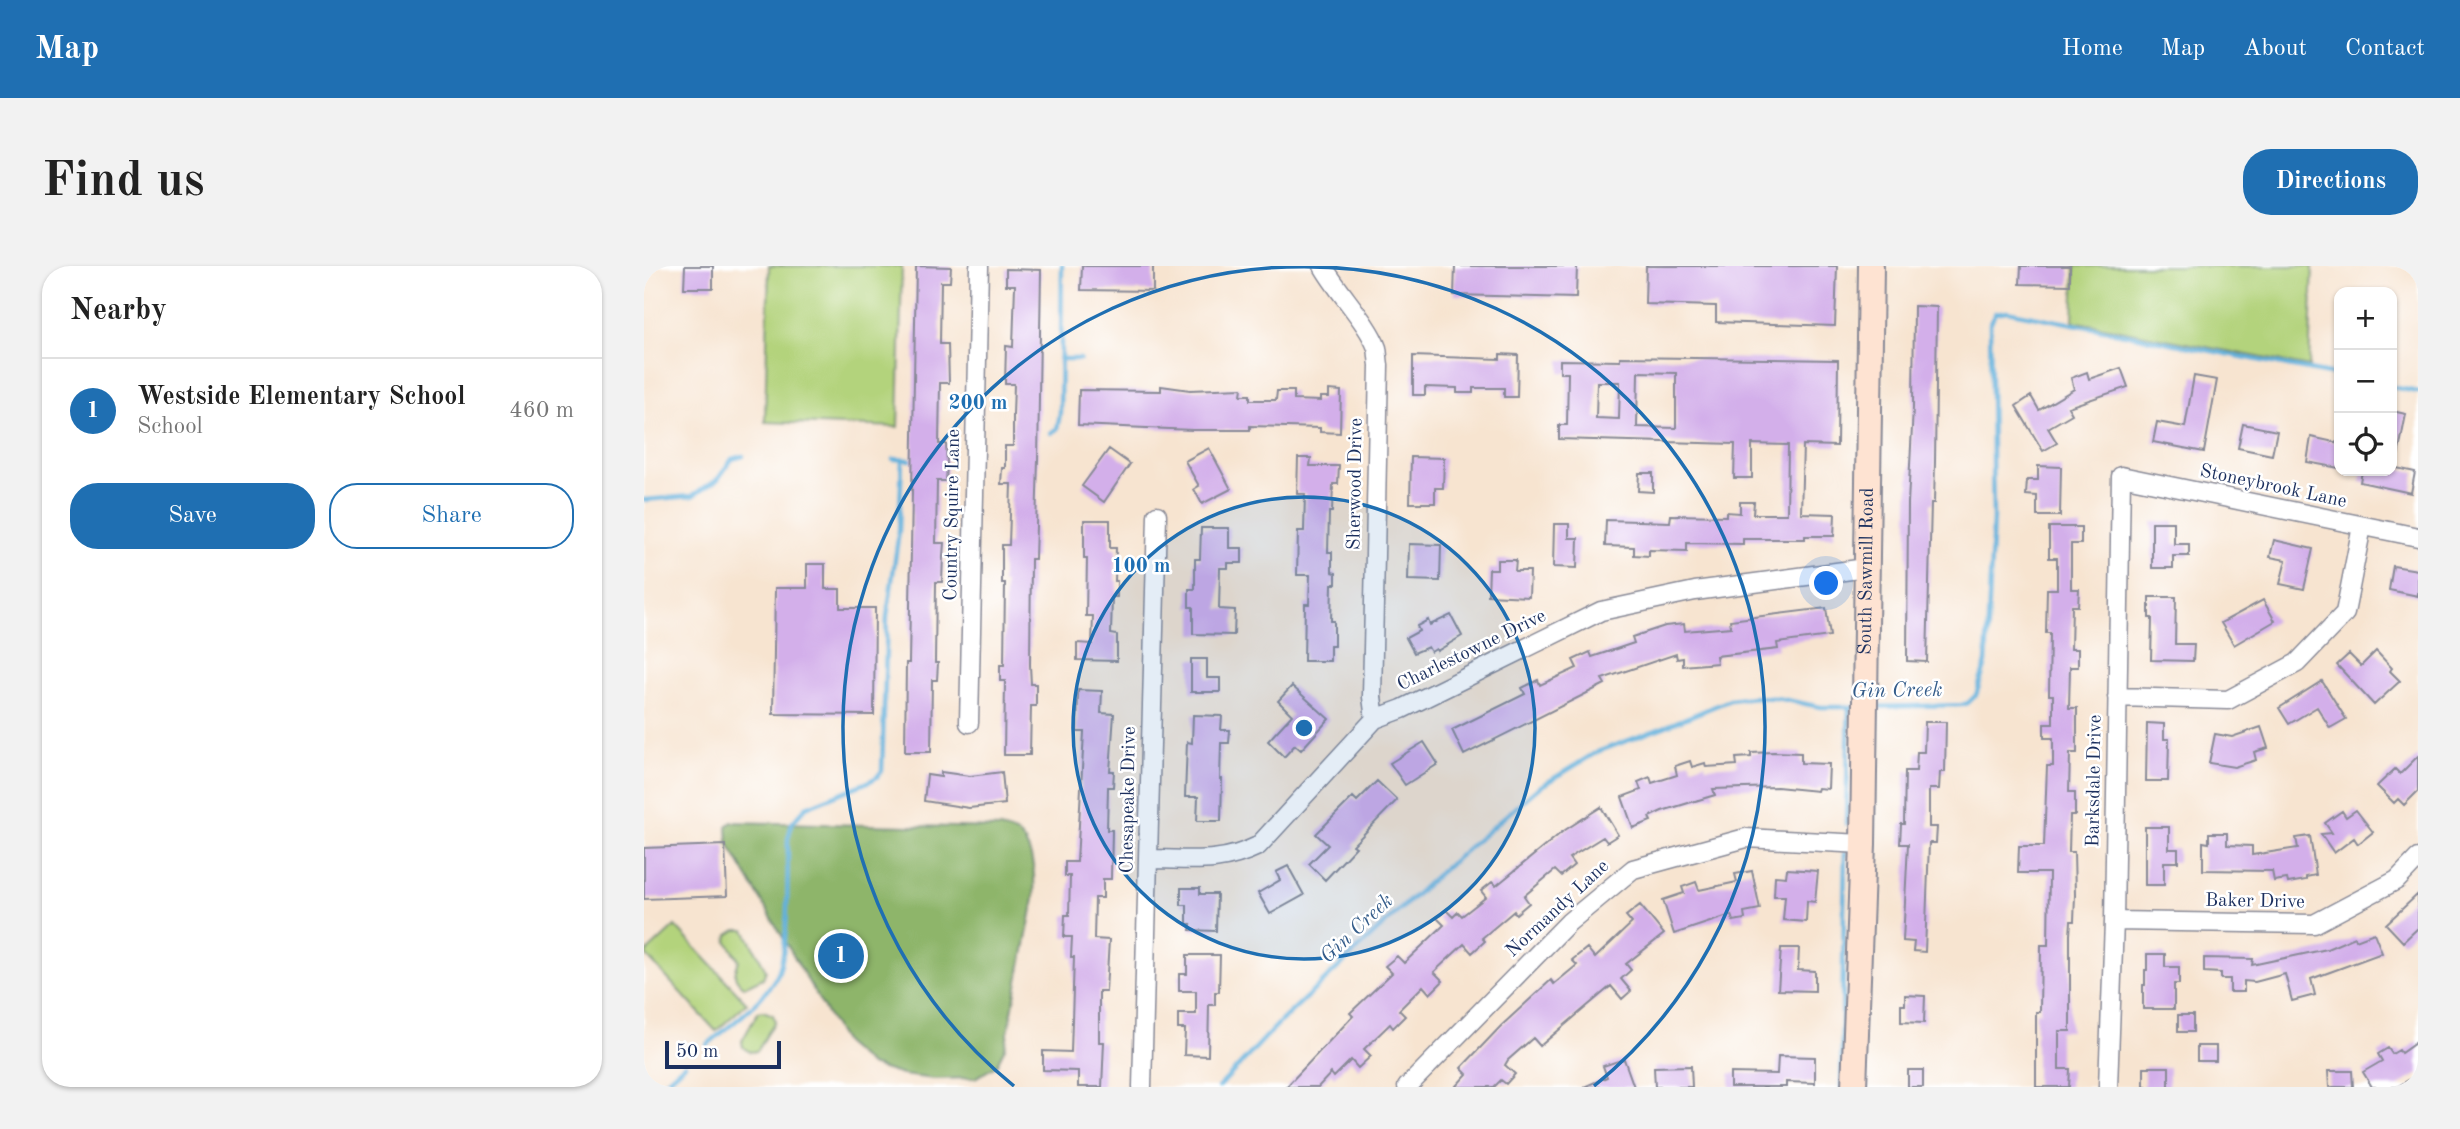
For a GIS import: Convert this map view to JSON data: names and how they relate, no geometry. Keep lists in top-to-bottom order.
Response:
{
  "streets": {
    "street": [
      "Sherwood Drive",
      "Stoneybrook Lane",
      "Country Squire Lane",
      "South Sawmill Road",
      "Charlestowne Drive",
      "Barksdale Drive",
      "Chesapeake Drive",
      "Baker Drive",
      "Normandy Lane"
    ]
  },
  "crossings": [
    ["Sherwood Drive", "Charlestowne Drive"],
    ["Stoneybrook Lane", "Barksdale Drive"],
    ["South Sawmill Road", "Charlestowne Drive"],
    ["South Sawmill Road", "Normandy Lane"],
    ["Charlestowne Drive", "Chesapeake Drive"],
    ["Barksdale Drive", "Baker Drive"]
  ],
  "water": ["Gin Creek"],
  "scale_bar": "50 m",
  "page": {
    "header": "Map",
    "nav": [
      "Home",
      "Map",
      "About",
      "Contact"
    ],
    "buttons": [
      "Directions",
      ["Save", "Share"]
    ],
    "title": "Find us",
    "heading": "Nearby",
    "map_buttons": ["+", "−"],
    "list": [
      {
        "mark": "1",
        "name": "Westside Elementary School",
        "note": "School",
        "value": "460 m"
      }
    ],
    "pins": "1",
    "scale": "50 m"
  },
  "rings": ["200 m", "100 m"]
}
